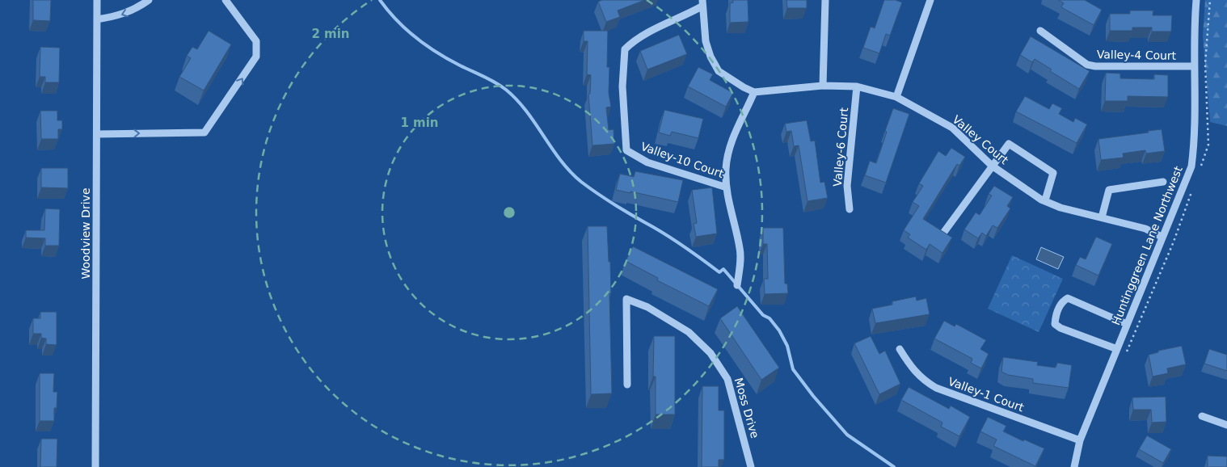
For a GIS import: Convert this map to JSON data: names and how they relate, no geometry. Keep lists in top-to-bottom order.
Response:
{
  "streets": {
    "street": [
      "Valley-4 Court",
      "Valley Court",
      "Valley-6 Court",
      "Valley-10 Court",
      "Woodview Drive",
      "Huntinggreen Lane Northwest",
      "Valley-1 Court",
      "Moss Drive"
    ]
  },
  "crossings": [
    ["Valley-4 Court", "Huntinggreen Lane Northwest"],
    ["Valley Court", "Valley-6 Court"],
    ["Valley Court", "Valley-10 Court"],
    ["Valley Court", "Huntinggreen Lane Northwest"],
    ["Huntinggreen Lane Northwest", "Valley-1 Court"]
  ],
  "rings": ["2 min", "1 min"]
}
